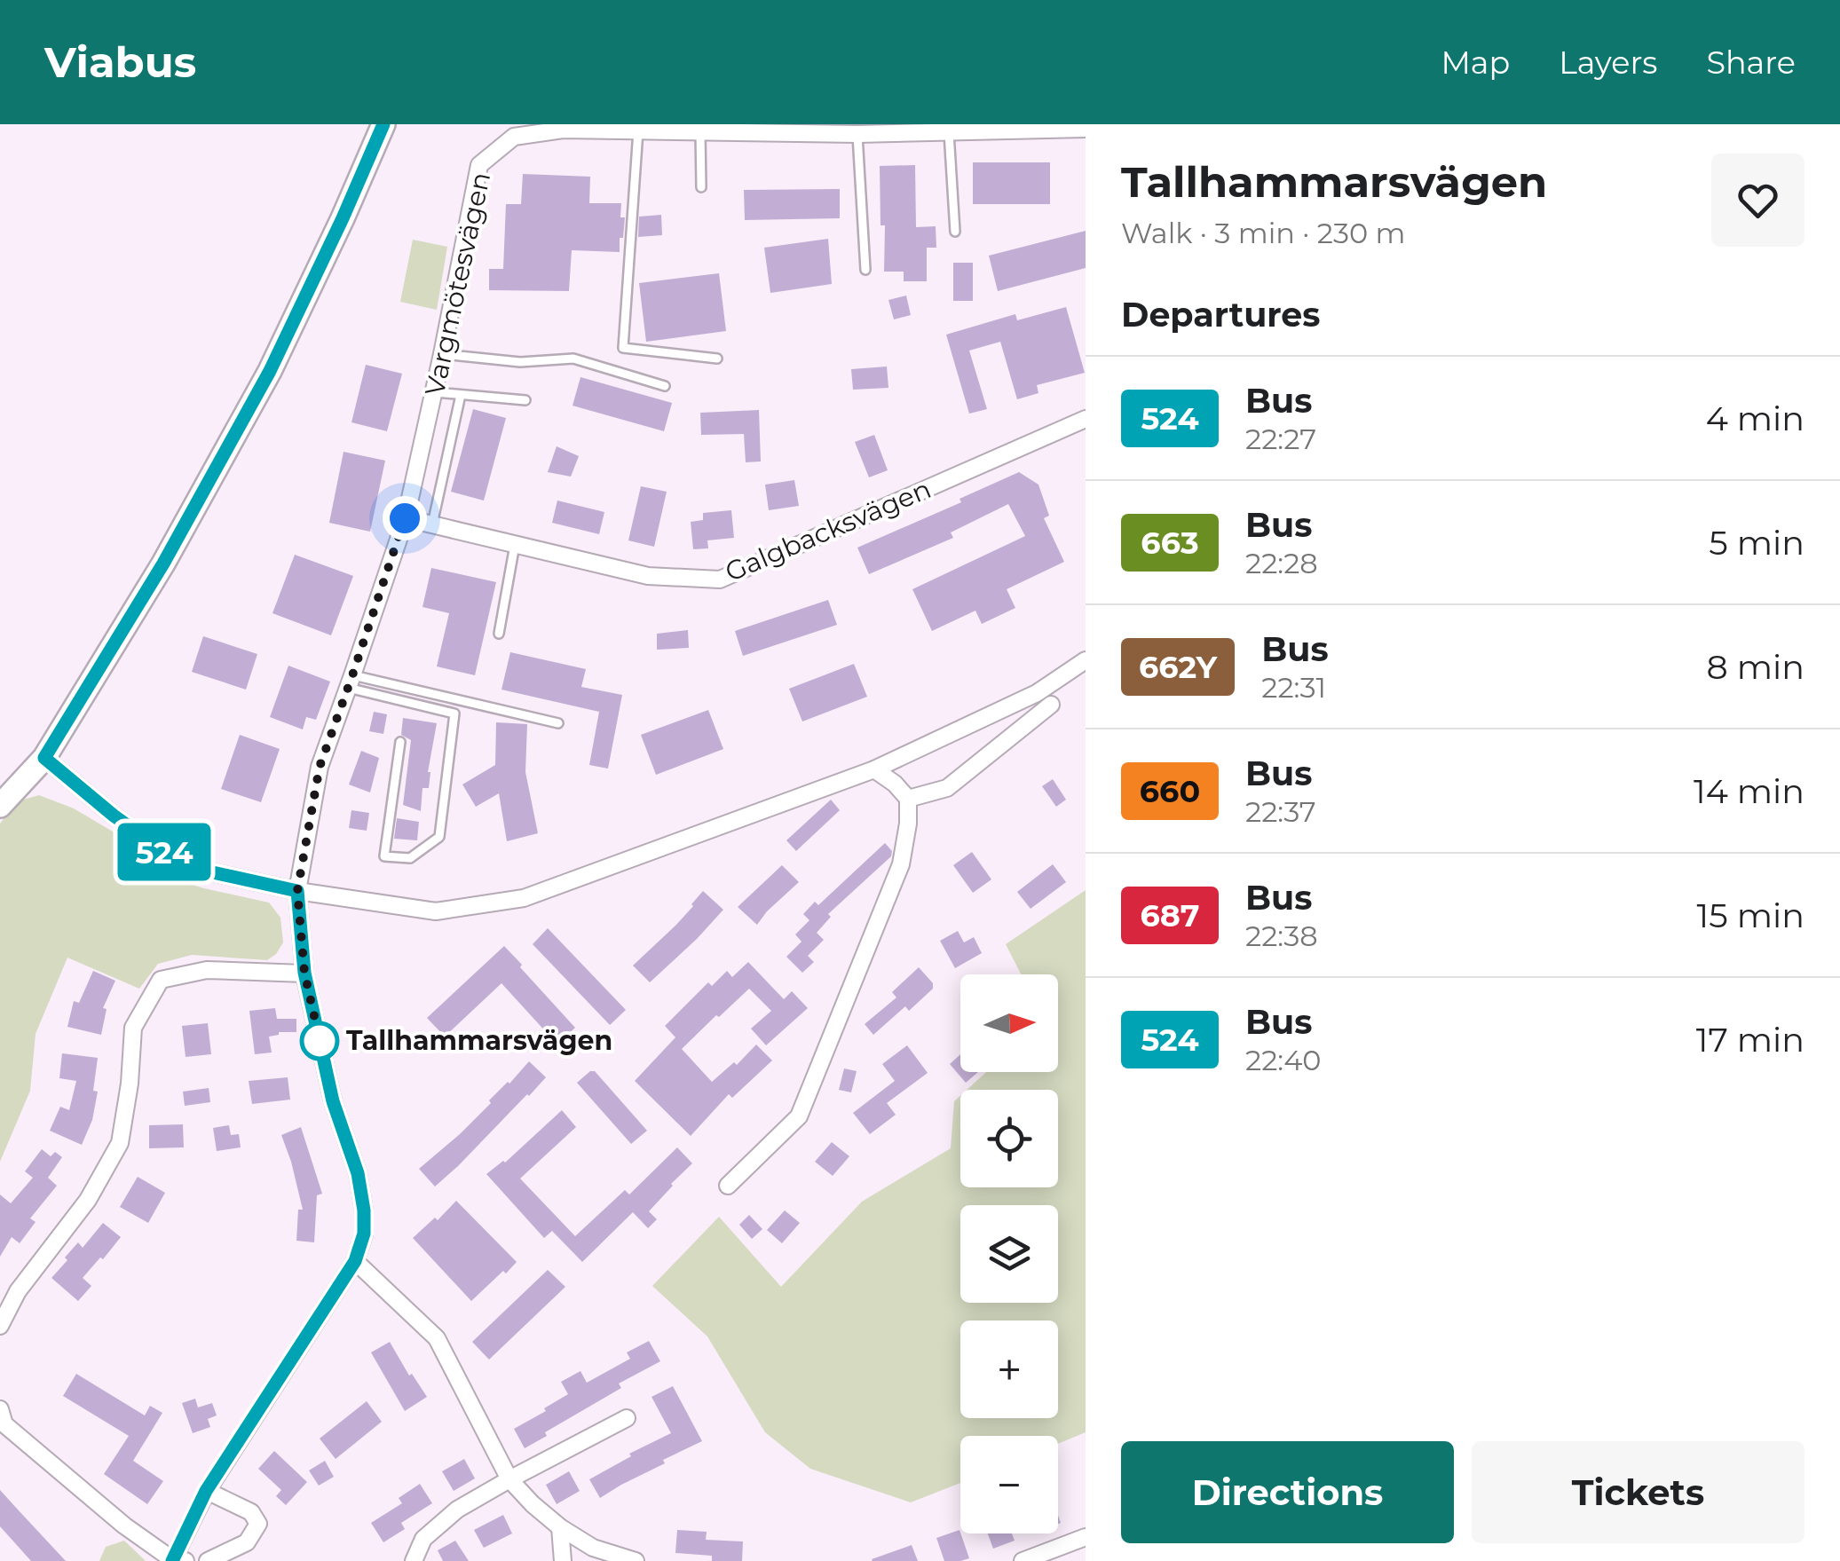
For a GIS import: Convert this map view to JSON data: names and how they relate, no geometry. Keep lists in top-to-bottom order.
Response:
{
  "streets": {
    "street": ["Vargmötesvägen", "Galgbacksvägen"]
  },
  "crossings": [
    ["Vargmötesvägen", "Galgbacksvägen"]
  ],
  "places": ["Tallhammarsvägen"],
  "lines": ["bus line 524"],
  "north": "right",
  "page": {
    "header": "Viabus",
    "nav": ["Map", "Layers", "Share"],
    "on_map": "524",
    "heading": [
      ["Tallhammarsvägen", "Walk · 3 min · 230 m"],
      "Departures"
    ],
    "list": [
      {
        "mark": "524",
        "name": "Bus",
        "note": "22:27",
        "value": "4 min"
      },
      {
        "mark": "663",
        "name": "Bus",
        "note": "22:28",
        "value": "5 min"
      },
      {
        "mark": "662Y",
        "name": "Bus",
        "note": "22:31",
        "value": "8 min"
      },
      {
        "mark": "660",
        "name": "Bus",
        "note": "22:37",
        "value": "14 min"
      },
      {
        "mark": "687",
        "name": "Bus",
        "note": "22:38",
        "value": "15 min"
      },
      {
        "mark": "524",
        "name": "Bus",
        "note": "22:40",
        "value": "17 min"
      }
    ],
    "map_buttons": ["+", "−"],
    "buttons": ["Directions", "Tickets"]
  }
}
